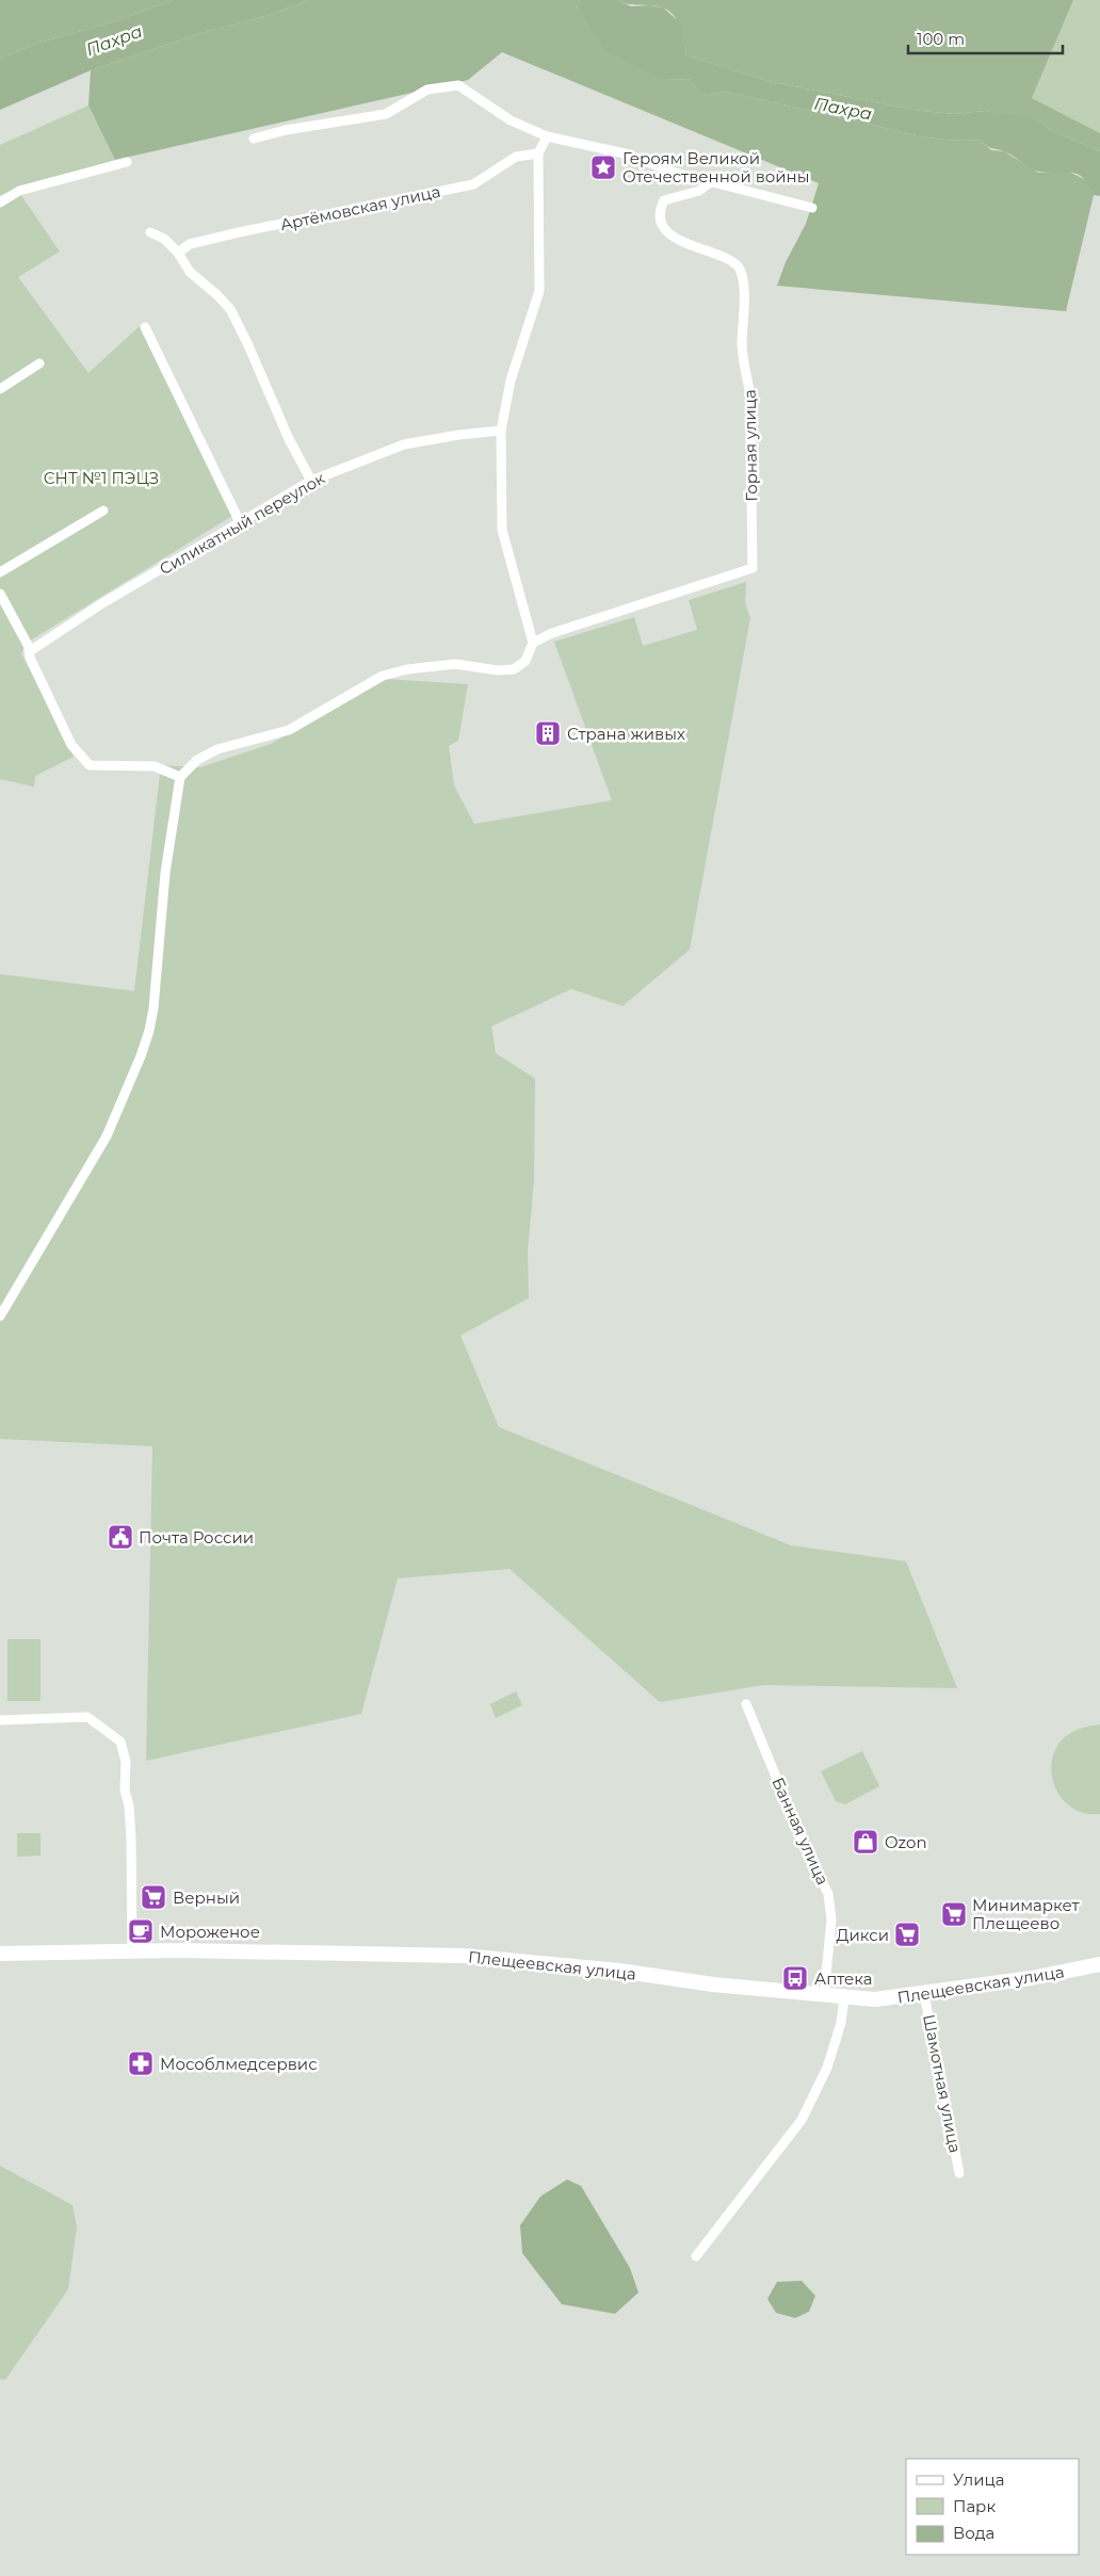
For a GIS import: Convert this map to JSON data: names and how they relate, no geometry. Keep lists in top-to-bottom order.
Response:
{
  "streets": {
    "street": [
      "Артёмовская улица",
      "Горная улица",
      "Силикатный переулок",
      "Банная улица",
      "Плещеевская улица",
      "Шамотная улица"
    ]
  },
  "crossings": [
    ["Банная улица", "Плещеевская улица"],
    ["Плещеевская улица", "Шамотная улица"]
  ],
  "water": ["Пахра"],
  "parks": ["СНТ №1 ПЭЦЗ"],
  "places": {
    "place": ["Героям Великой Отечественной войны"],
    "building": ["Страна живых"],
    "public building": ["Почта России"],
    "shop": ["Ozon"],
    "supermarket": ["Верный", "Минимаркет Плещеево", "Дикси"],
    "cafe": ["Мороженое"],
    "bus stop": ["Аптека"],
    "pharmacy": ["Мособлмедсервис"]
  },
  "legend": ["Улица", "Парк", "Вода"],
  "scale_bar": "100 m"
}
